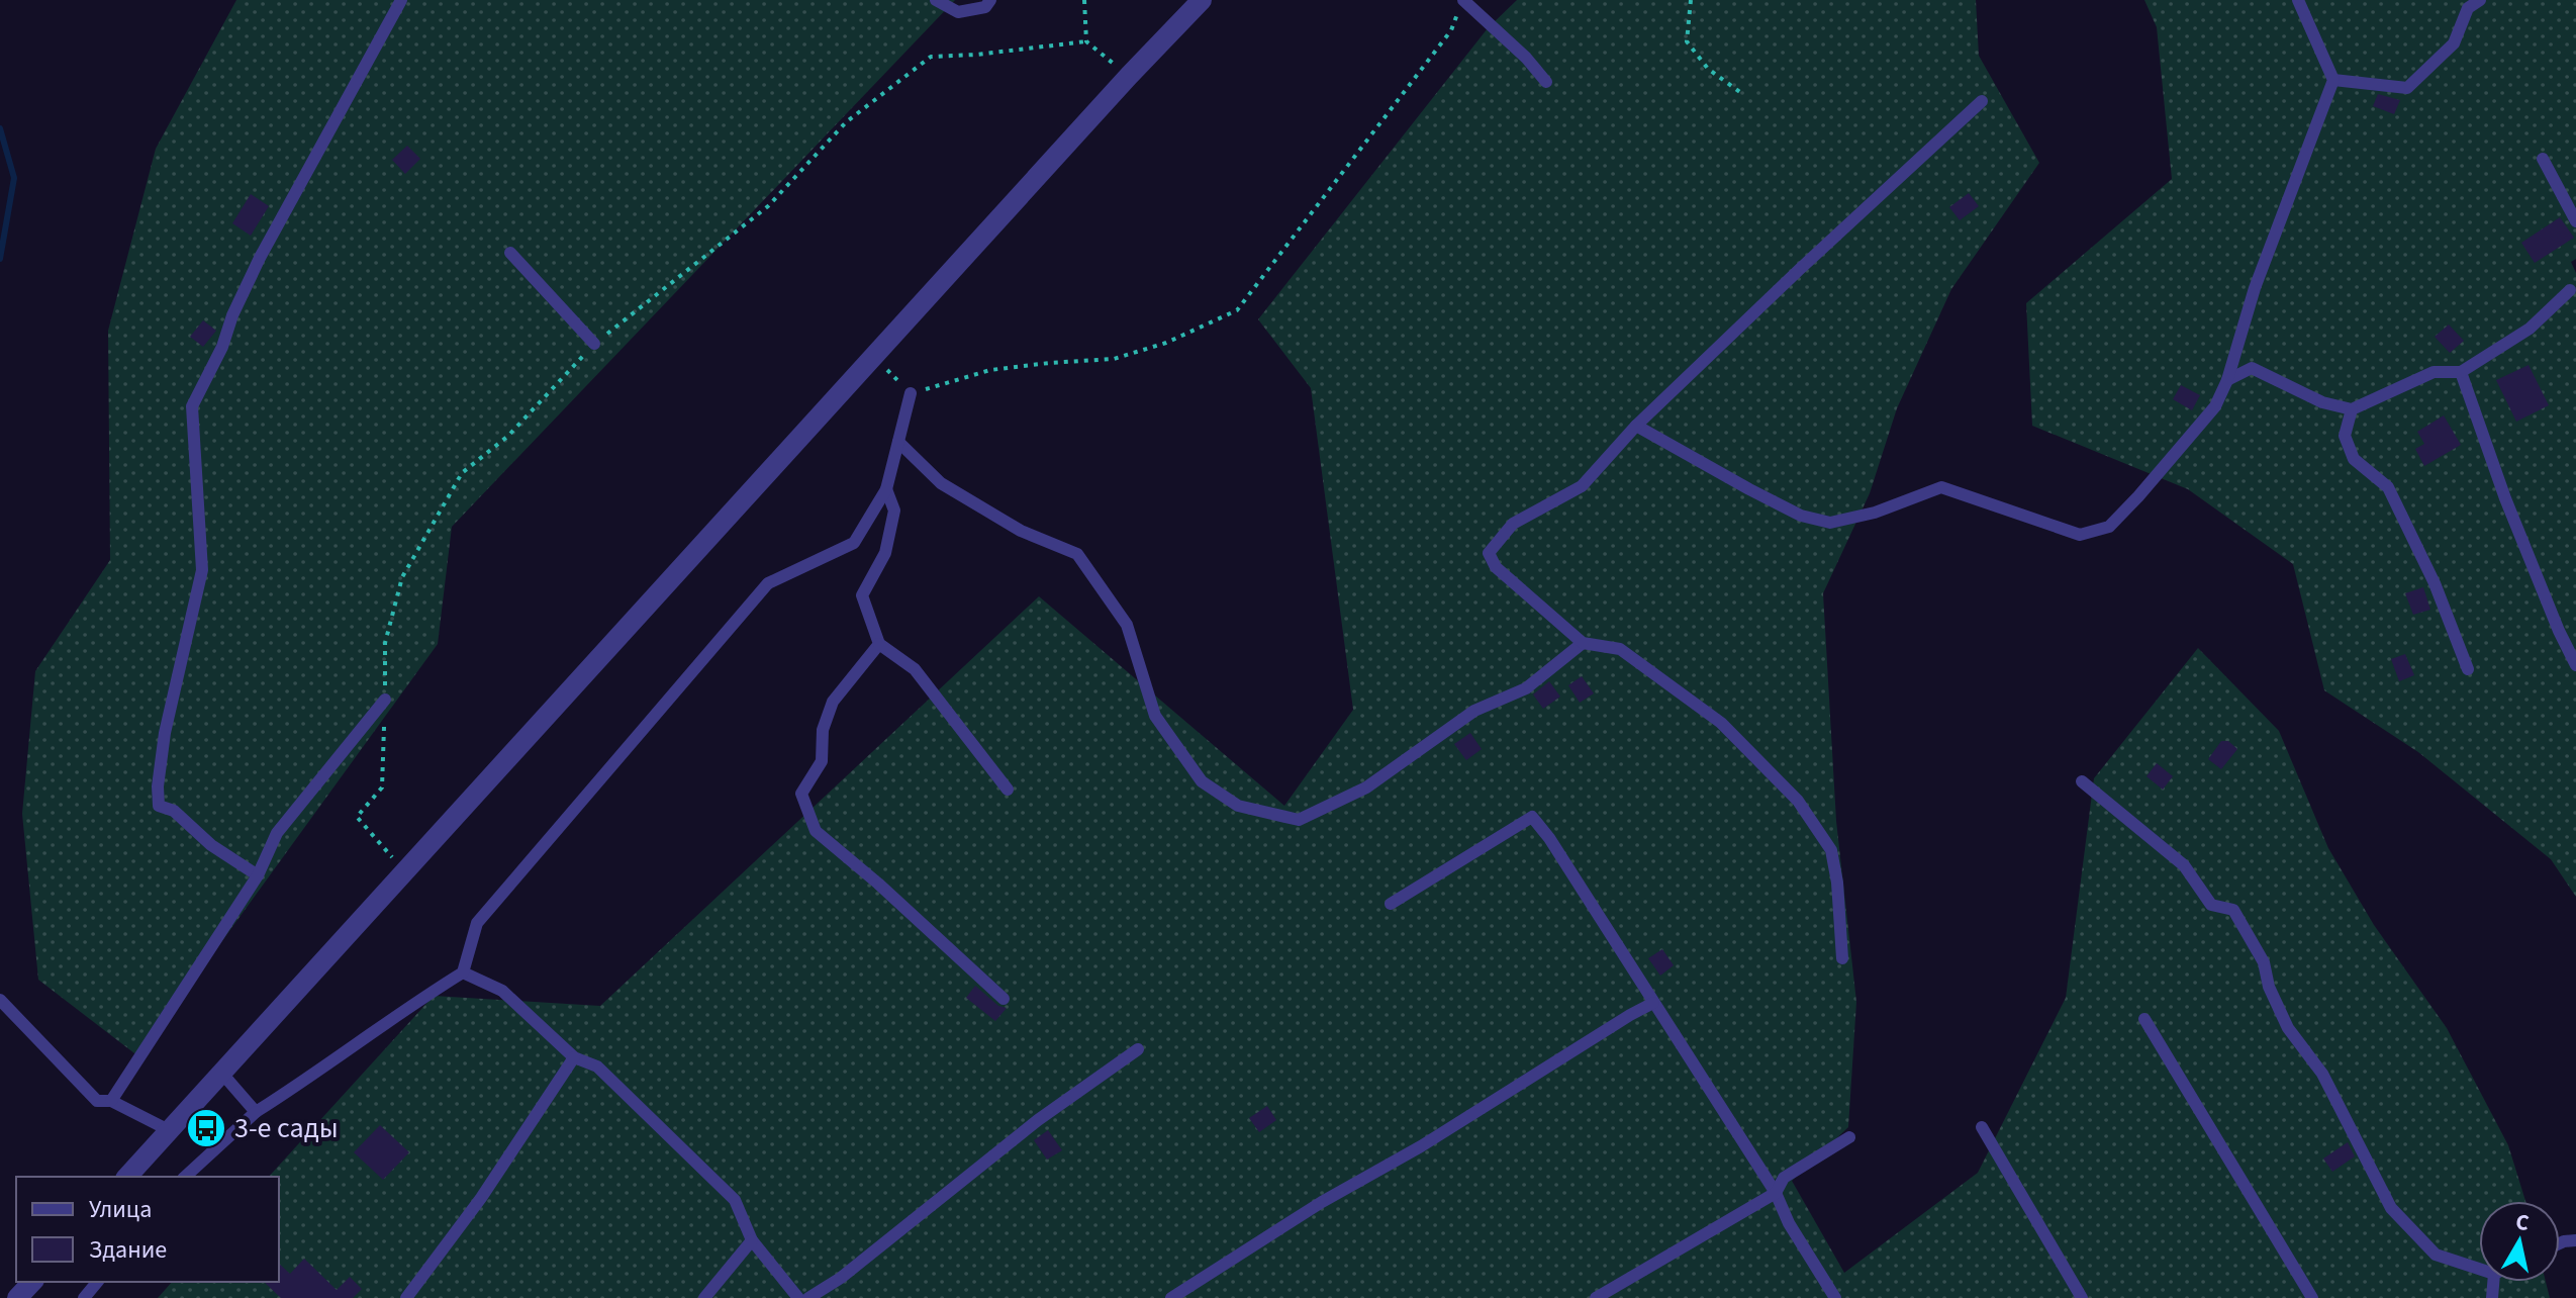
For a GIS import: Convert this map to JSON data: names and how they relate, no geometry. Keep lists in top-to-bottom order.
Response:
{
  "places": {
    "bus stop": ["3-е сады"]
  },
  "legend": ["Улица", "Здание"],
  "north": "top"
}
